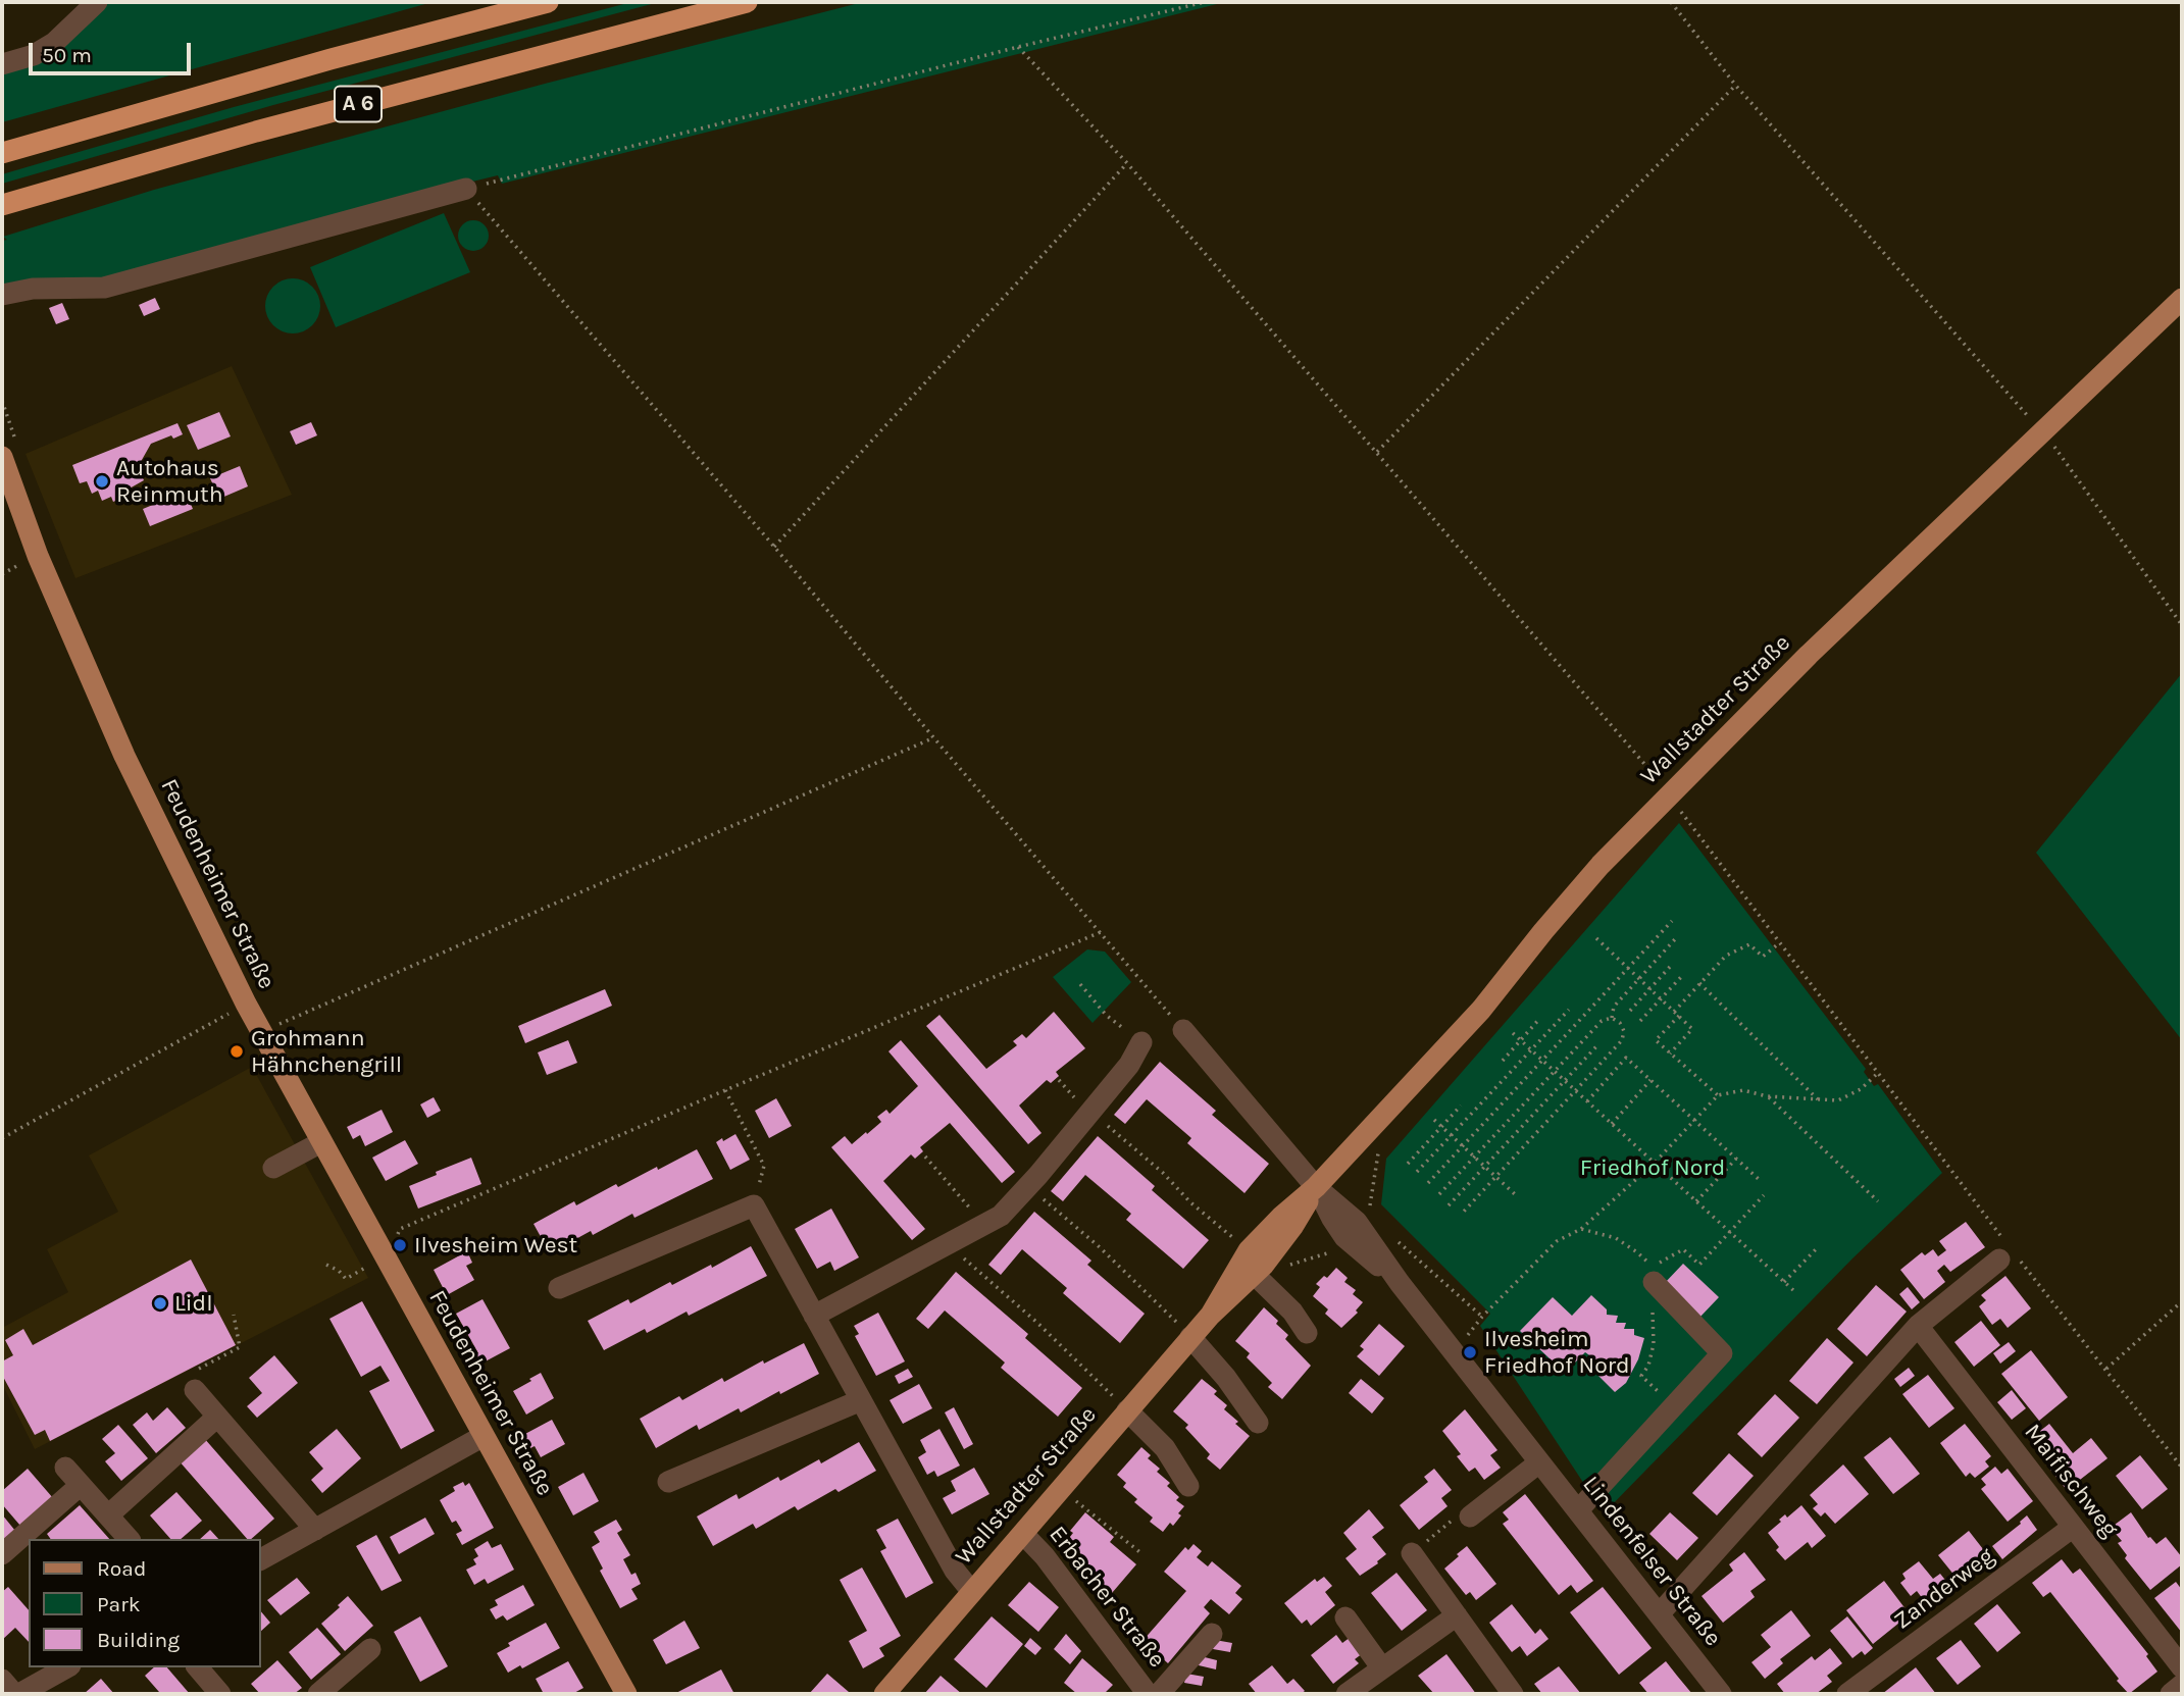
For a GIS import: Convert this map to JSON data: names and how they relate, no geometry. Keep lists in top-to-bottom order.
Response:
{
  "streets": {
    "highway": ["A 6"],
    "main road": ["Wallstadter Straße", "Feudenheimer Straße"],
    "street": [
      "Maifischweg",
      "Lindenfelser Straße",
      "Zanderweg",
      "Erbacher Straße"
    ]
  },
  "crossings": [
    ["Wallstadter Straße", "Lindenfelser Straße"],
    ["Wallstadter Straße", "Erbacher Straße"],
    ["Maifischweg", "Zanderweg"]
  ],
  "parks": ["Friedhof Nord"],
  "places": [
    "Autohaus Reinmuth",
    "Grohmann Hähnchengrill",
    "Ilvesheim West",
    "Lidl",
    "Ilvesheim Friedhof Nord"
  ],
  "legend": ["Road", "Park", "Building"],
  "scale_bar": "50 m"
}
